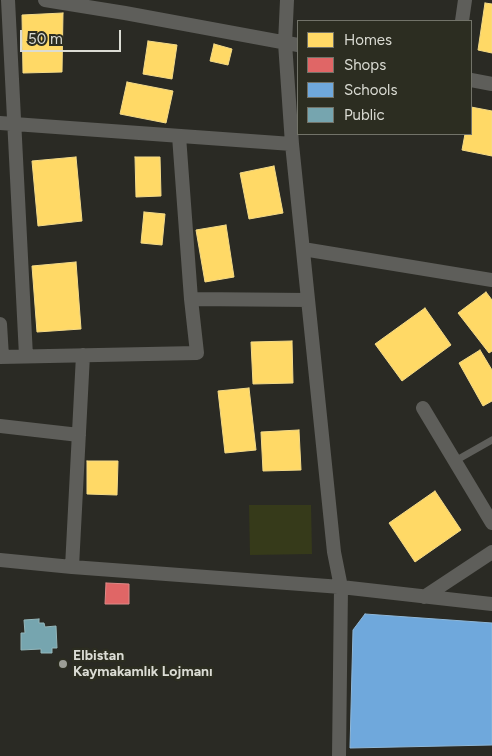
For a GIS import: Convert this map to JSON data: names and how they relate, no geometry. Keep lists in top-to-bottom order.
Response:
{
  "places": ["Elbistan Kaymakamlık Lojmanı"],
  "legend": [
    "Homes",
    "Shops",
    "Schools",
    "Public"
  ],
  "scale_bar": "50 m"
}
